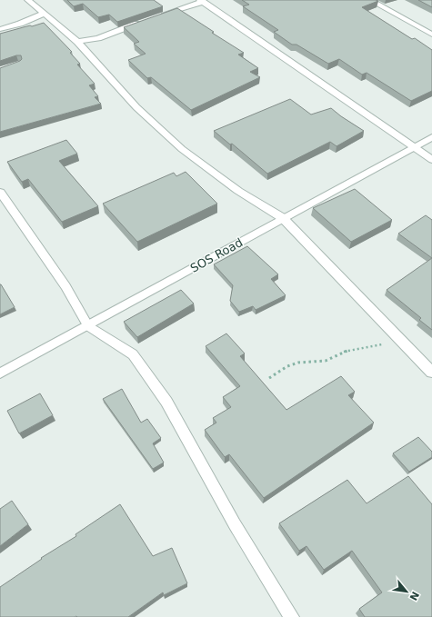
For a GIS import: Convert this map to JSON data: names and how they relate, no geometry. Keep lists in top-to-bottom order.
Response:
{
  "streets": {
    "street": ["SOS Road"]
  },
  "north": "bottom right"
}
